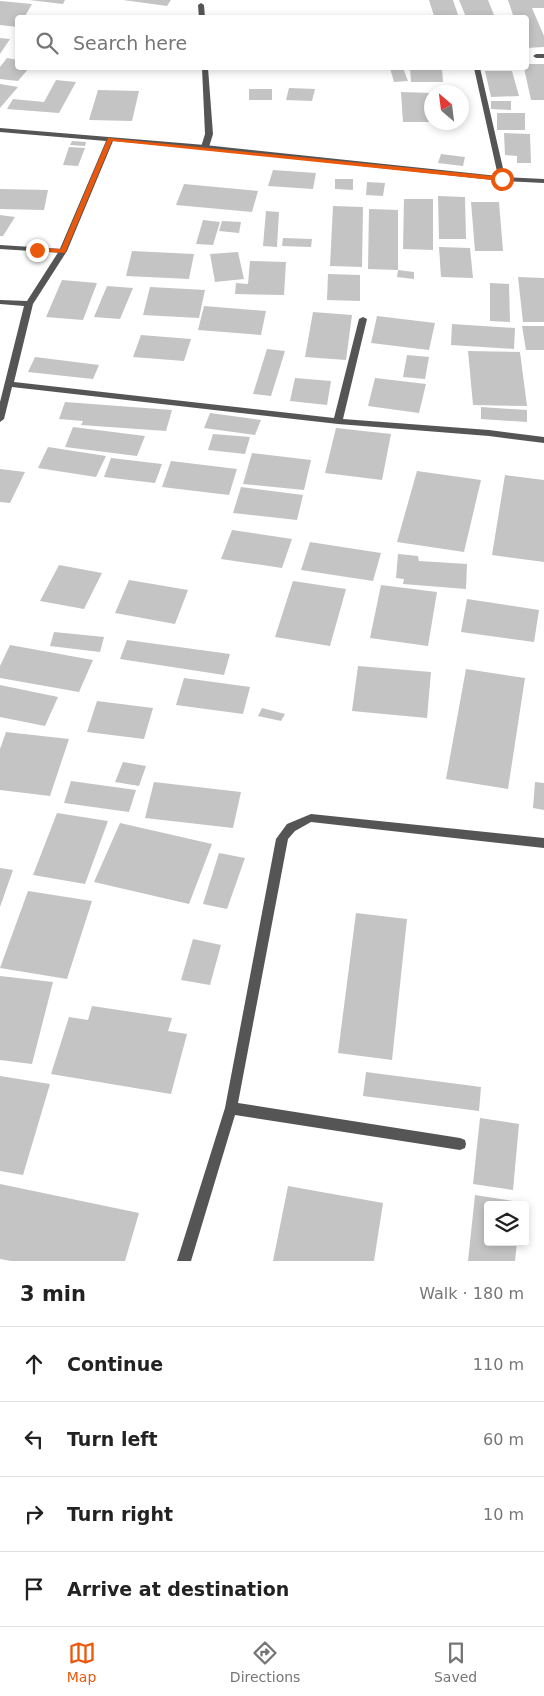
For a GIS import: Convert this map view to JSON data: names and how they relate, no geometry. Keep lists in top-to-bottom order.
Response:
{
  "north": "top left",
  "page": {
    "search": "Search here",
    "heading": ["3 min", "Walk · 180 m"],
    "list": [
      ["Continue", "110 m"],
      ["Turn left", "60 m"],
      ["Turn right", "10 m"],
      "Arrive at destination"
    ],
    "nav": ["Map", "Directions", "Saved"]
  }
}
